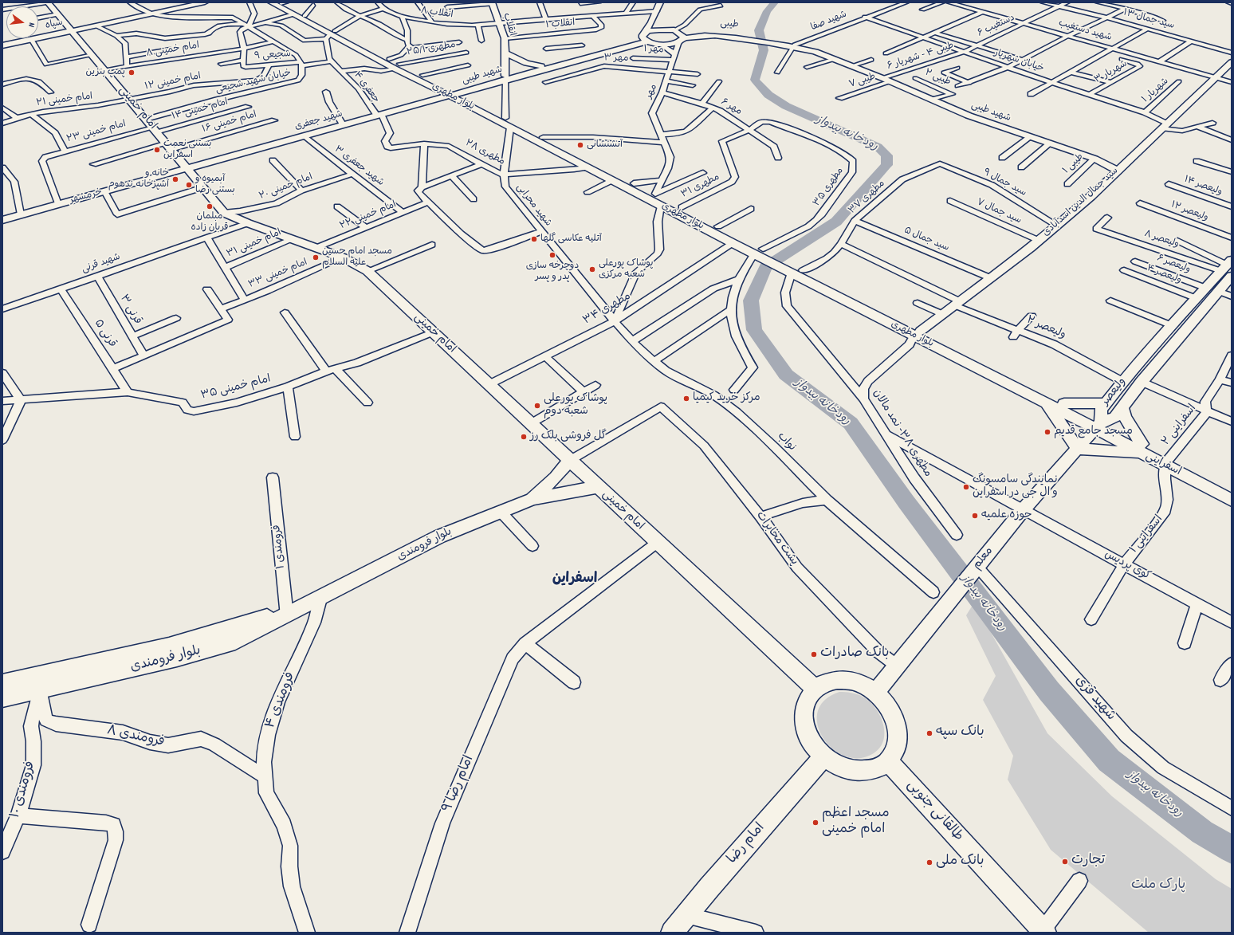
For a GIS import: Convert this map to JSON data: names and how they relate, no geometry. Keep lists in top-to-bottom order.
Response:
{
  "streets": {
    "main road": [
      "سپاه",
      "انقلاب",
      "طیبی",
      "شهید طیبی",
      "بلوار مطهری",
      "امام خمینی",
      "شهید جعفری",
      "خرمشهر",
      "سید جمال الدین اسدآبادی",
      "ولیعصر",
      "اسفراینی",
      "بلوار فرومندی",
      "معلم",
      "طالقانی جنوبی",
      "امام رضا"
    ],
    "street": [
      "انقلاب ۸",
      "سید جمال ۱۳",
      "شهید صفا",
      "انقلاب ۱",
      "دستغیب ۶",
      "شهید دستغیب",
      "مطهری ۲۵/۱",
      "امام خمینی ۸",
      "مهر ۱",
      "شجیعی ۹",
      "طیبی ۴ - شهریار ۶",
      "مهر ۳",
      "خیابان شهریار",
      "شهریار ۳",
      "طیبی ۲",
      "طیبی ۷",
      "امام خمینی ۱۲",
      "خیابان شهید شجیعی",
      "جعفری ۴",
      "شهریار ۱",
      "مهر",
      "امام خمینی ۲۱",
      "مهر ۶",
      "امام خمینی ۱۴",
      "امام خمینی ۱۶",
      "امام خمینی ۲۳",
      "مطهری ۲۸",
      "طیبی ۱",
      "شهید جعفری ۳",
      "سید جمال ۹",
      "مطهری ۳۱",
      "ولیعصر ۱۴",
      "امام خمینی ۲۰",
      "مطهری ۳۵",
      "مطهری ۳۷",
      "شهید محرابی",
      "سید جمال ۷",
      "ولیعصر ۱۲",
      "امام خمینی ۲۲",
      "سید جمال ۵",
      "ولیعصر ۸",
      "امام خمینی ۳۱",
      "شهید قرنی",
      "ولیعصر ۶",
      "امام خمینی ۳۳",
      "ولیعصر ۴",
      "مطهری ۳۴",
      "قرنی ۳",
      "ولیعصر ۲",
      "قرنی ۵",
      "امام خمینی ۳۵",
      "اسفراینی ۲",
      "مطهری ۳۸- نمد مالان",
      "نواب",
      "اسفراینی ۱",
      "پشت مخابرات",
      "فرومندی ۱",
      "کوی پردیس",
      "شهید قزی",
      "فرومندی ۴",
      "فرومندی ۸",
      "امام رضا ۹",
      "فرومندی ۱۰"
    ]
  },
  "crossings": [
    ["انقلاب ۸", "انقلاب"],
    ["سید جمال ۱۳", "دستغیب ۶"],
    ["شهید صفا", "خیابان شهریار"],
    ["شهید صفا", "شهید طیبی"],
    ["سپاه", "امام خمینی"],
    ["انقلاب", "انقلاب ۱"],
    ["انقلاب", "شهید طیبی"],
    ["طیبی", "شهید طیبی"],
    ["طیبی", "مهر"],
    ["دستغیب ۶", "شهید دستغیب"],
    ["دستغیب ۶", "طیبی ۴ - شهریار ۶"],
    ["دستغیب ۶", "خیابان شهریار"],
    ["شهید دستغیب", "سید جمال الدین اسدآبادی"],
    ["مطهری ۲۵/۱", "جعفری ۴"],
    ["مطهری ۲۵/۱", "بلوار مطهری"],
    ["امام خمینی ۸", "شجیعی ۹"],
    ["امام خمینی ۸", "خیابان شهید شجیعی"],
    ["امام خمینی ۸", "امام خمینی"],
    ["مهر ۱", "مهر"],
    ["شجیعی ۹", "امام خمینی ۱۲"],
    ["شجیعی ۹", "خیابان شهید شجیعی"],
    ["شجیعی ۹", "جعفری ۴"],
    ["طیبی ۴ - شهریار ۶", "خیابان شهریار"],
    ["طیبی ۴ - شهریار ۶", "شهید طیبی"],
    ["مهر ۳", "مهر"],
    ["خیابان شهریار", "شهریار ۳"],
    ["خیابان شهریار", "شهریار ۱"],
    ["خیابان شهریار", "سید جمال الدین اسدآبادی"],
    ["شهید طیبی", "طیبی ۲"],
    ["شهید طیبی", "طیبی ۷"],
    ["شهید طیبی", "بلوار مطهری"],
    ["شهید طیبی", "شهید جعفری"],
    ["شهید طیبی", "طیبی ۱"],
    ["شهید طیبی", "سید جمال الدین اسدآبادی"],
    ["امام خمینی ۱۲", "امام خمینی ۲۱"],
    ["امام خمینی ۱۲", "امام خمینی"],
    ["خیابان شهید شجیعی", "امام خمینی"],
    ["جعفری ۴", "شهید جعفری"],
    ["جعفری ۴", "مطهری ۲۸"],
    ["مهر", "بلوار مطهری"],
    ["مهر", "مهر ۶"],
    ["بلوار مطهری", "شهید جعفری"],
    ["بلوار مطهری", "مطهری ۲۸"],
    ["بلوار مطهری", "مطهری ۳۱"],
    ["بلوار مطهری", "مطهری ۳۵"],
    ["بلوار مطهری", "مطهری ۳۷"],
    ["بلوار مطهری", "سید جمال الدین اسدآبادی"],
    ["بلوار مطهری", "مطهری ۳۴"],
    ["بلوار مطهری", "ولیعصر"],
    ["بلوار مطهری", "مطهری ۳۸- نمد مالان"],
    ["بلوار مطهری", "اسفراینی"],
    ["بلوار مطهری", "معلم"],
    ["امام خمینی ۲۱", "امام خمینی"],
    ["مهر ۶", "مطهری ۳۱"],
    ["مهر ۶", "مطهری ۳۵"],
    ["امام خمینی", "امام خمینی ۱۴"],
    ["امام خمینی", "شهید جعفری"],
    ["امام خمینی", "امام خمینی ۱۶"],
    ["امام خمینی", "امام خمینی ۲۳"],
    ["امام خمینی", "امام خمینی ۲۰"],
    ["امام خمینی", "خرمشهر"],
    ["امام خمینی", "امام خمینی ۲۲"],
    ["امام خمینی", "امام خمینی ۳۱"],
    ["امام خمینی", "شهید قرنی"],
    ["امام خمینی", "امام خمینی ۳۳"],
    ["امام خمینی", "مطهری ۳۴"],
    ["امام خمینی", "امام خمینی ۳۵"],
    ["امام خمینی", "پشت مخابرات"],
    ["امام خمینی", "معلم"],
    ["امام خمینی", "امام رضا ۹"],
    ["امام خمینی", "طالقانی جنوبی"],
    ["امام خمینی", "امام رضا"],
    ["امام خمینی ۱۴", "امام خمینی ۲۳"],
    ["شهید جعفری", "شهید جعفری ۳"],
    ["شهید جعفری", "خرمشهر"],
    ["امام خمینی ۲۳", "خرمشهر"],
    ["مطهری ۲۸", "شهید محرابی"],
    ["شهید جعفری ۳", "امام خمینی ۲۰"],
    ["شهید جعفری ۳", "امام خمینی ۲۲"],
    ["سید جمال ۹", "مطهری ۳۷"],
    ["سید جمال ۹", "سید جمال الدین اسدآبادی"],
    ["مطهری ۳۱", "مطهری ۳۵"],
    ["مطهری ۳۷", "سید جمال ۵"],
    ["مطهری ۳۷", "ولیعصر ۲"],
    ["سید جمال الدین اسدآبادی", "سید جمال ۷"],
    ["سید جمال الدین اسدآبادی", "سید جمال ۵"],
    ["سید جمال الدین اسدآبادی", "ولیعصر ۲"],
    ["سید جمال الدین اسدآبادی", "مطهری ۳۸- نمد مالان"],
    ["شهید محرابی", "مطهری ۳۴"],
    ["شهید محرابی", "نواب"],
    ["ولیعصر ۸", "ولیعصر"],
    ["شهید قرنی", "قرنی ۳"],
    ["شهید قرنی", "قرنی ۵"],
    ["ولیعصر ۶", "ولیعصر"],
    ["ولیعصر ۴", "ولیعصر"],
    ["مطهری ۳۴", "نواب"],
    ["ولیعصر ۲", "ولیعصر"],
    ["قرنی ۵", "امام خمینی ۳۵"],
    ["ولیعصر", "اسفراینی"],
    ["ولیعصر", "معلم"],
    ["اسفراینی ۲", "اسفراینی"],
    ["اسفراینی ۲", "اسفراینی ۱"],
    ["مطهری ۳۸- نمد مالان", "کوی پردیس"],
    ["اسفراینی", "اسفراینی ۱"],
    ["اسفراینی", "معلم"],
    ["اسفراینی ۱", "کوی پردیس"],
    ["پشت مخابرات", "معلم"],
    ["بلوار فرومندی", "فرومندی ۱"],
    ["بلوار فرومندی", "فرومندی ۴"],
    ["بلوار فرومندی", "فرومندی ۸"],
    ["بلوار فرومندی", "فرومندی ۱۰"],
    ["معلم", "کوی پردیس"],
    ["معلم", "شهید قزی"],
    ["معلم", "طالقانی جنوبی"],
    ["معلم", "امام رضا"],
    ["فرومندی ۴", "فرومندی ۸"],
    ["فرومندی ۸", "فرومندی ۱۰"],
    ["طالقانی جنوبی", "امام رضا"]
  ],
  "districts": ["اسفراین"],
  "water": ["رودخانه بیدواز"],
  "parks": ["پارک ملت"],
  "places": [
    "پمپ بنزین",
    "آتشنشانی",
    "بستنی نعمت اسفراین",
    "خانه و آشپزخانه ندهوم",
    "آبمیوه و بستنی رضا",
    "مبلمان قربان زاده",
    "آتلیه عکاسی گلها",
    "دوچرخه سازی پدر و پسر",
    "مسجد امام حسین علیه السلام",
    "پوشاک پورعلی شعبه مرکزی",
    "مرکز خرید کیمیا",
    "پوشاک پورعلی شعبه دوم",
    "مسجد جامع قدیم",
    "گل فروشی بلک رز",
    "نمایندگی سامسونگ و ال جی در اسفراین",
    "حوزه علمیه",
    "بانک صادرات",
    "بانک سپه",
    "مسجد اعظم امام خمینی",
    "تجارت",
    "بانک ملی"
  ],
  "north": "right"
}
